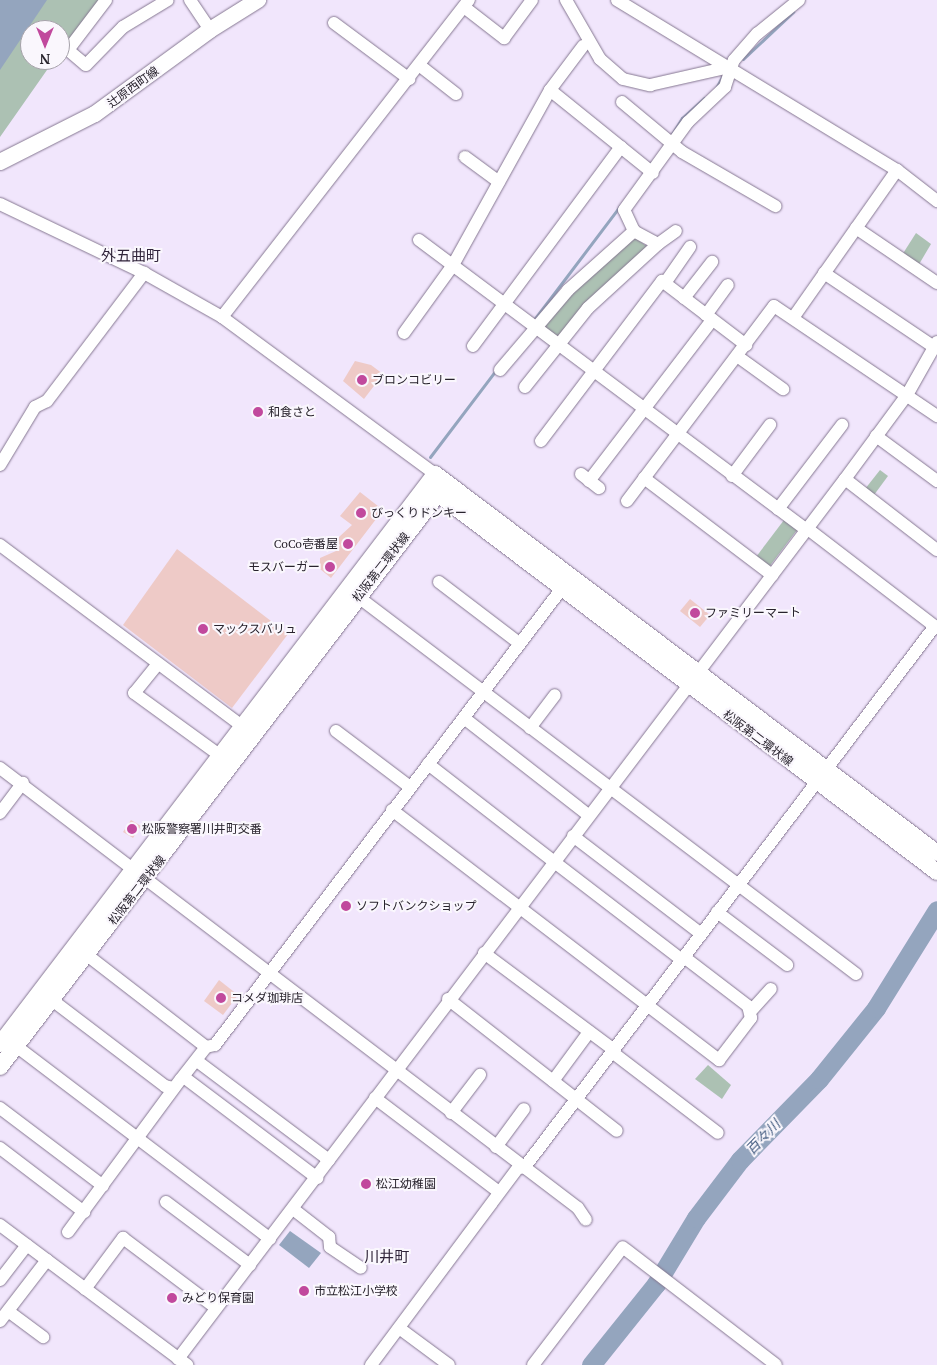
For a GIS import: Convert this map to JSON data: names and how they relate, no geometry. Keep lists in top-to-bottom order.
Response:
{
  "streets": {
    "main road": ["辻原西町線", "松阪第二環状線"]
  },
  "districts": ["外五曲町", "川井町"],
  "water": ["百々川"],
  "places": [
    "ブロンコビリー",
    "和食さと",
    "びっくりドンキー",
    "CoCo壱番屋",
    "モスバーガー",
    "ファミリーマート",
    "マックスバリュ",
    "松阪警察署川井町交番",
    "ソフトバンクショップ",
    "コメダ珈琲店",
    "松江幼稚園",
    "市立松江小学校",
    "みどり保育園"
  ],
  "north": "bottom"
}
